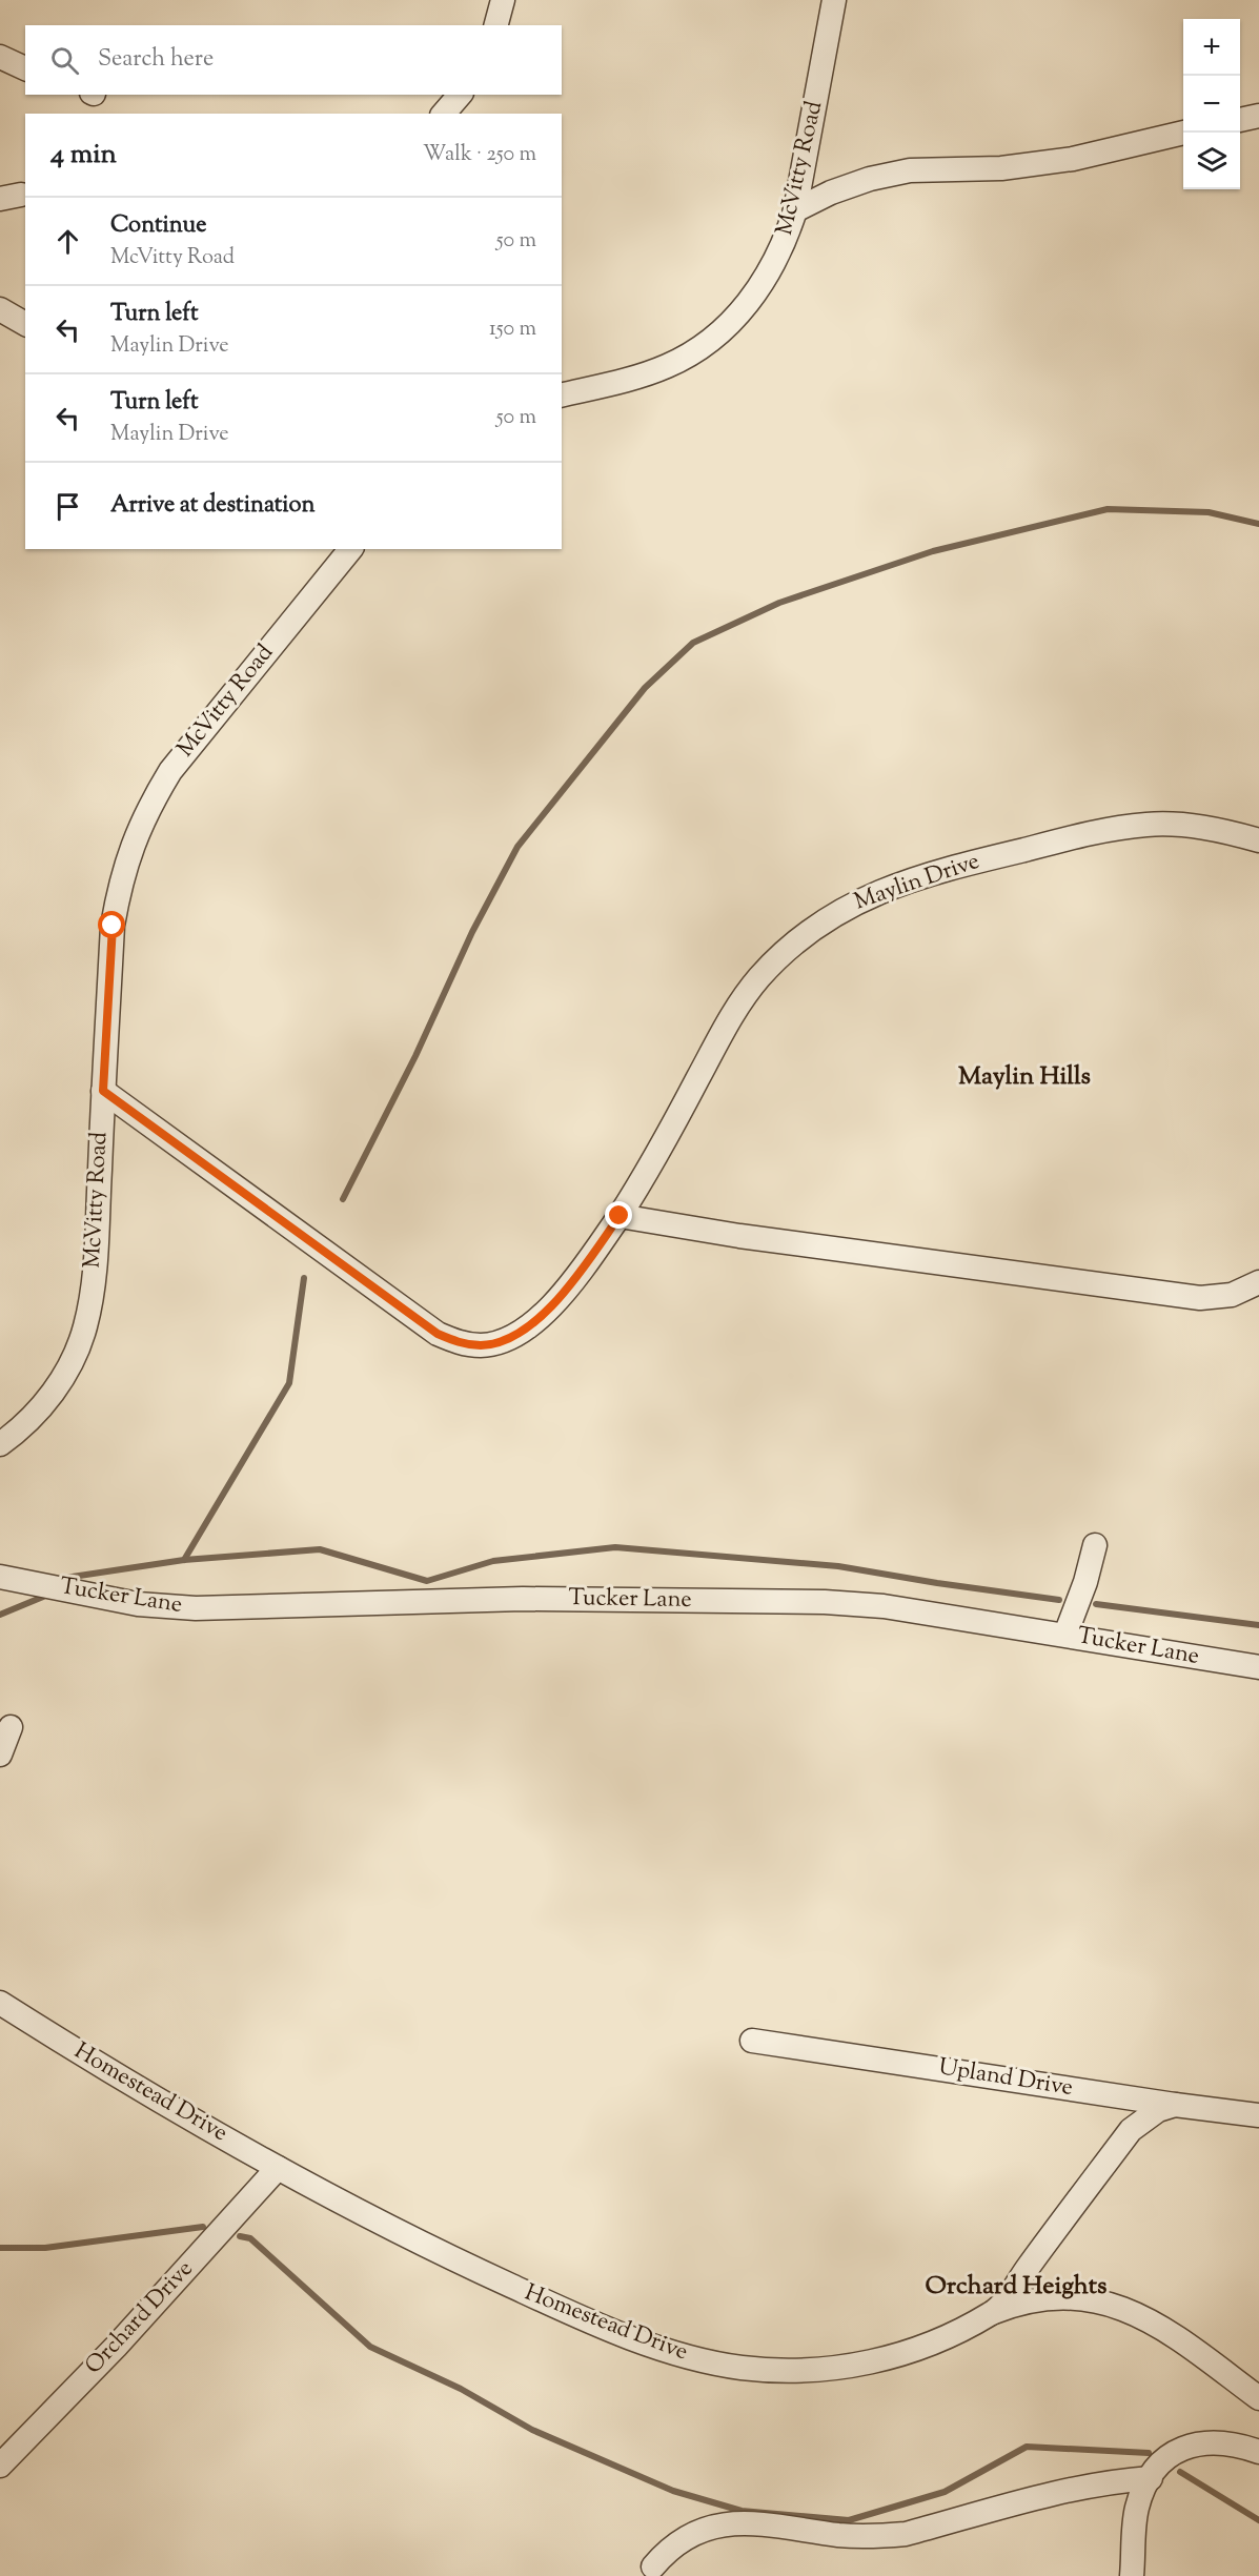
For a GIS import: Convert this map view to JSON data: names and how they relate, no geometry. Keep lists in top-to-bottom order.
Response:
{
  "streets": {
    "street": [
      "McVitty Road",
      "Maylin Drive",
      "Tucker Lane",
      "Upland Drive",
      "Homestead Drive",
      "Orchard Drive"
    ]
  },
  "crossings": [
    ["McVitty Road", "Maylin Drive"],
    ["Upland Drive", "Homestead Drive"],
    ["Homestead Drive", "Orchard Drive"]
  ],
  "districts": ["Maylin Hills", "Orchard Heights"],
  "page": {
    "map_buttons": ["+", "−"],
    "search": "Search here",
    "heading": ["4 min", "Walk · 250 m"],
    "list": [
      ["Continue", "McVitty Road", "50 m"],
      ["Turn left", "Maylin Drive", "150 m"],
      ["Turn left", "Maylin Drive", "50 m"],
      "Arrive at destination"
    ]
  }
}
